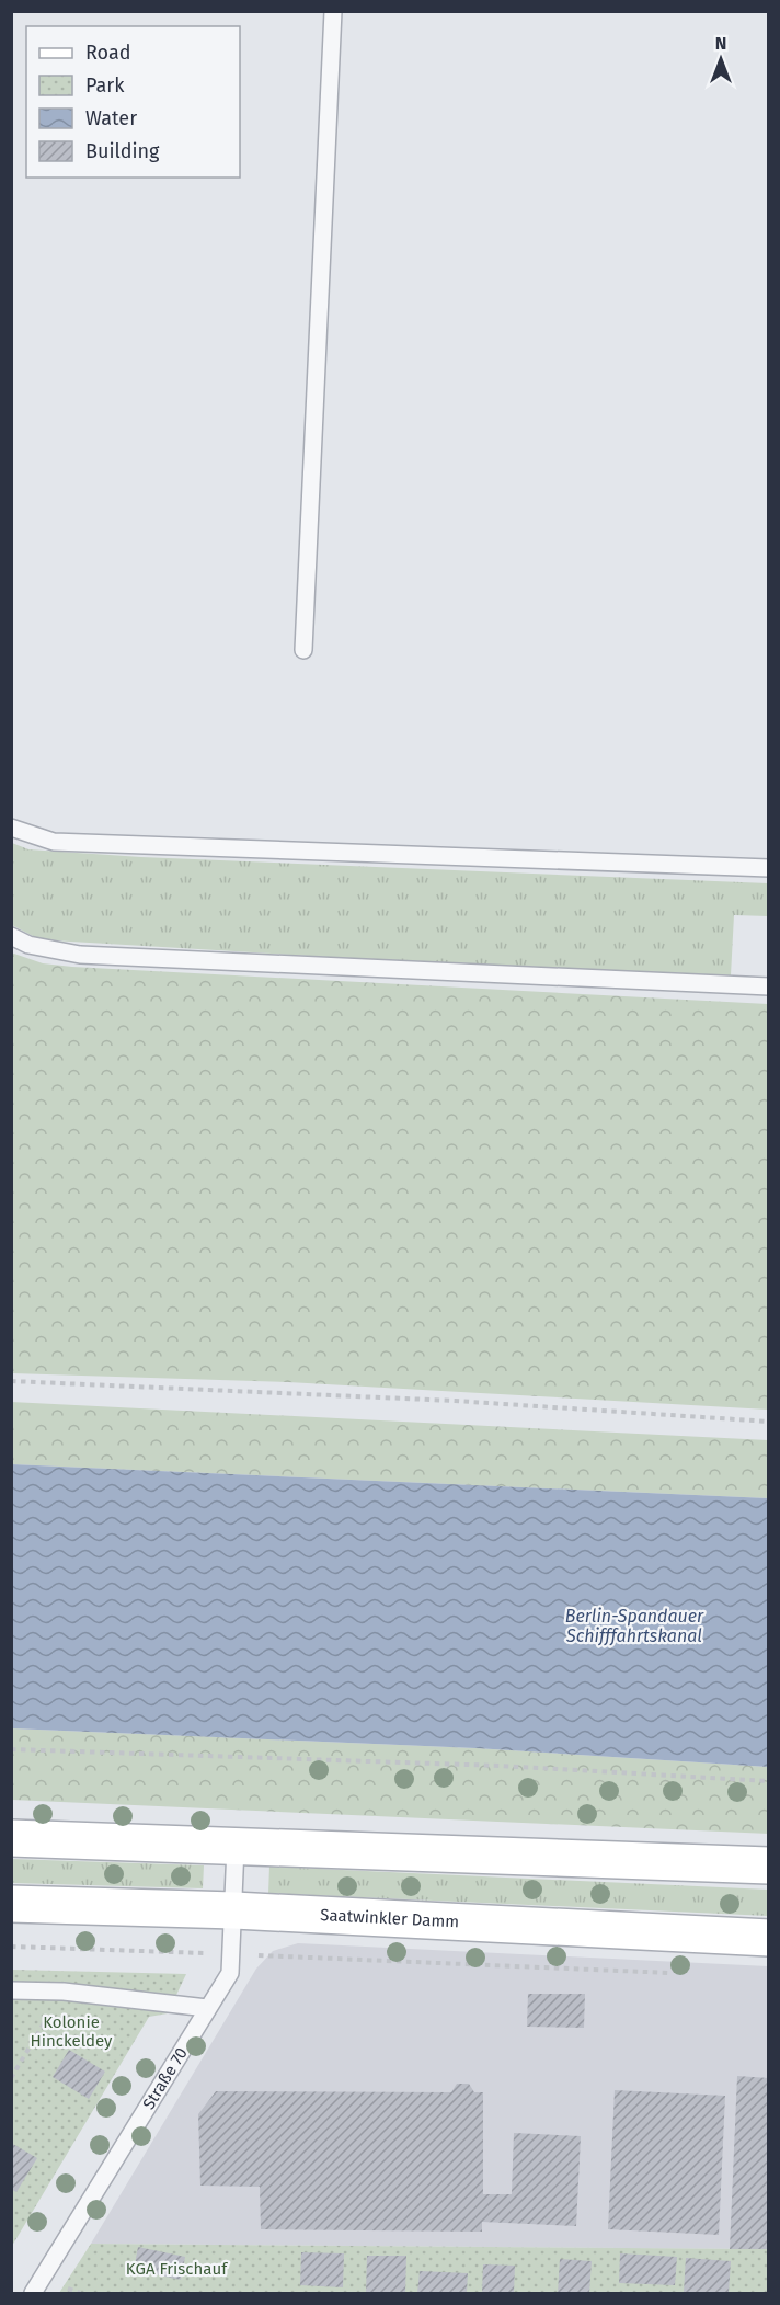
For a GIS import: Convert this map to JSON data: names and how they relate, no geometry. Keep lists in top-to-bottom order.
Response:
{
  "streets": {
    "main road": ["Saatwinkler Damm"],
    "lane": ["Straße 70"]
  },
  "crossings": [
    ["Saatwinkler Damm", "Straße 70"]
  ],
  "water": ["Berlin-Spandauer Schifffahrtskanal"],
  "parks": ["Kolonie Hinckeldey", "KGA Frischauf"],
  "legend": [
    "Road",
    "Park",
    "Water",
    "Building"
  ],
  "north": "top"
}
